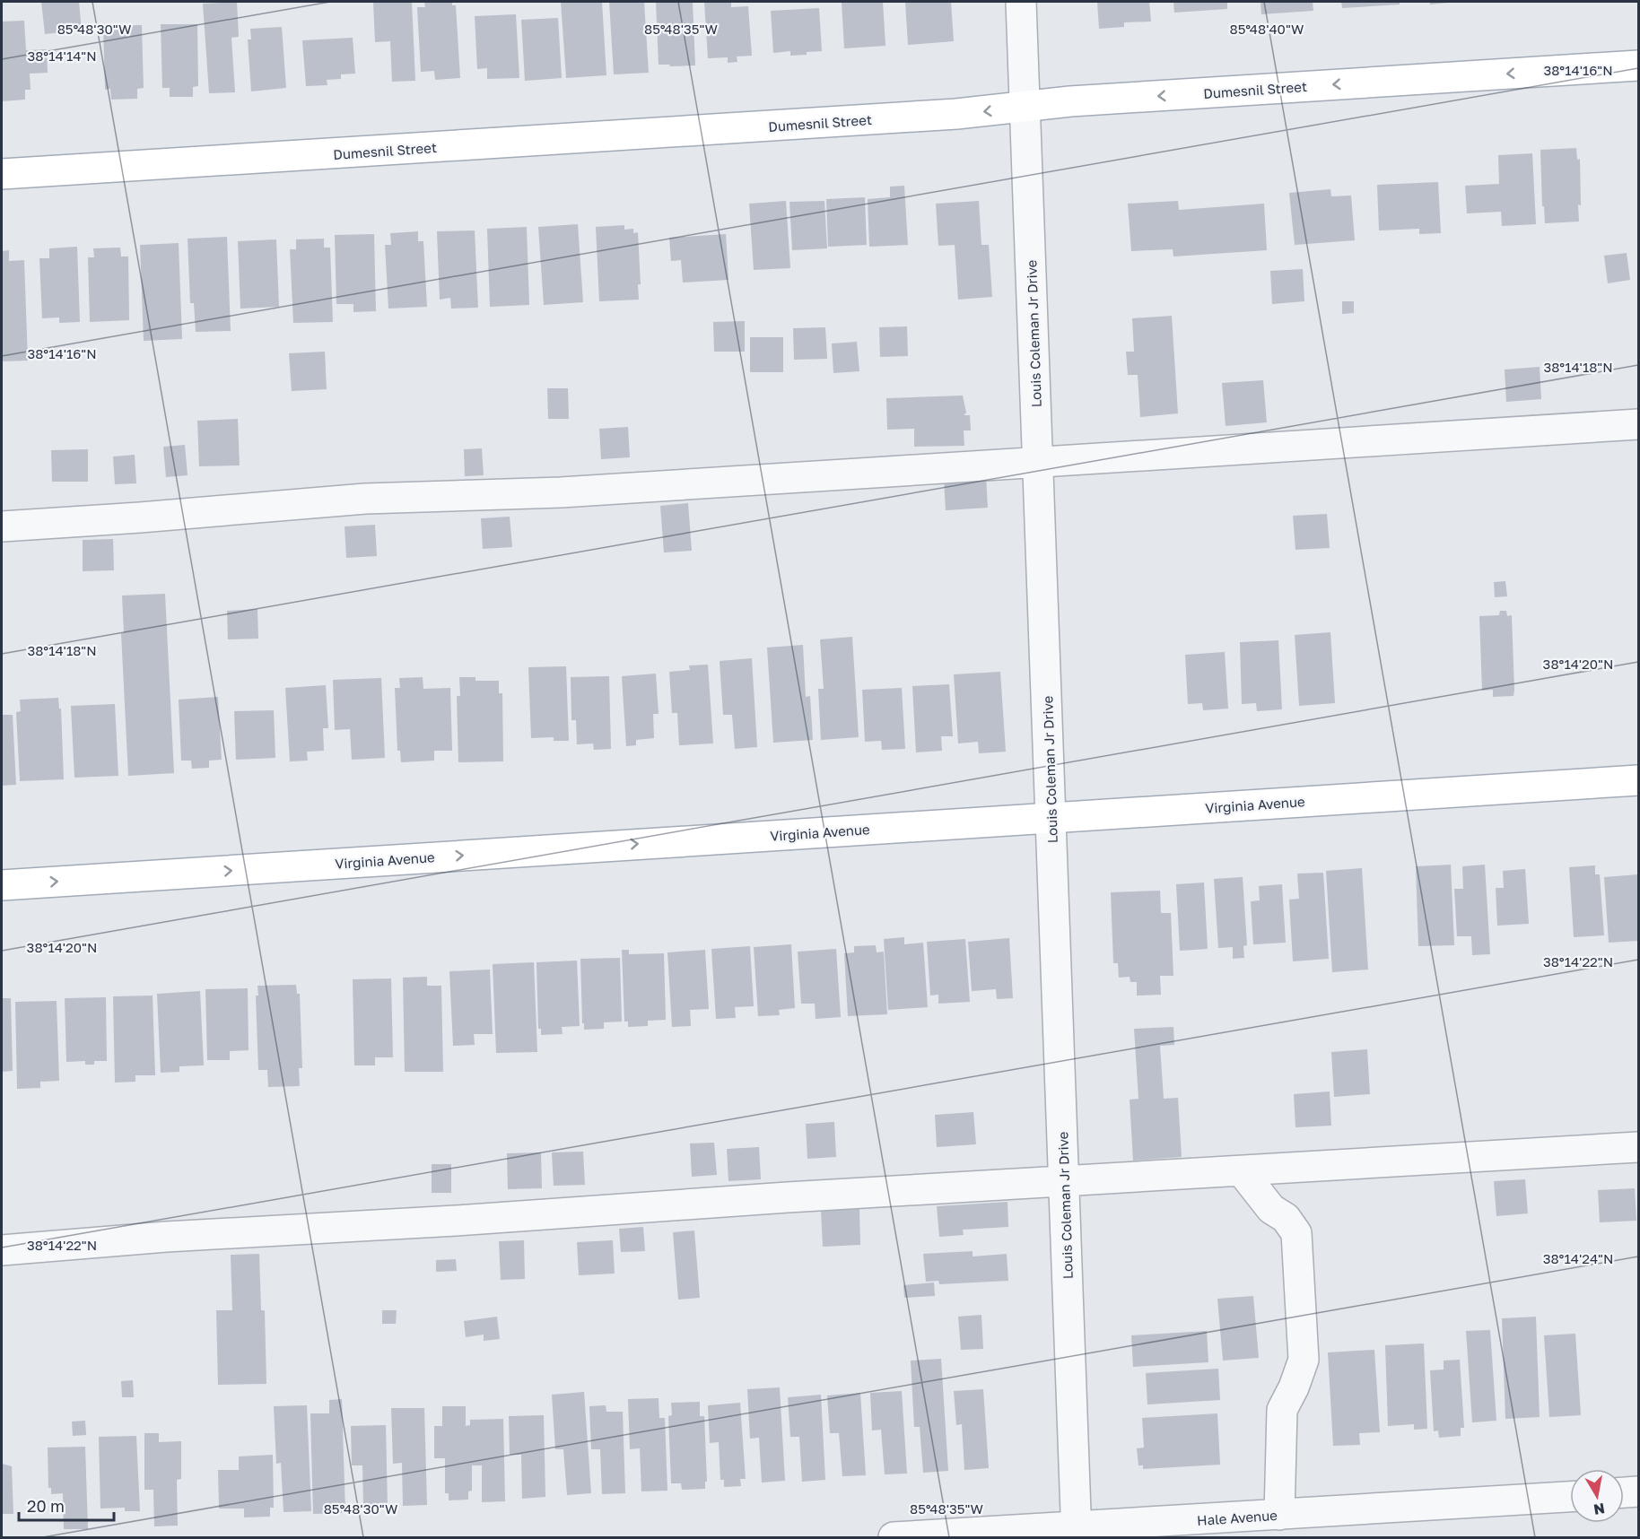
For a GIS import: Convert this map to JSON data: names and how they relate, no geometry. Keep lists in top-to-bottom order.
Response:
{
  "streets": {
    "main road": ["Dumesnil Street", "Virginia Avenue"],
    "street": ["Louis Coleman Jr Drive", "Hale Avenue"]
  },
  "crossings": [
    ["Dumesnil Street", "Louis Coleman Jr Drive"],
    ["Louis Coleman Jr Drive", "Virginia Avenue"],
    ["Louis Coleman Jr Drive", "Hale Avenue"]
  ],
  "one_way": ["Dumesnil Street", "Virginia Avenue"],
  "scale_bar": "20 m",
  "north": "bottom",
  "coordinates": [
    "85°48'30\"W",
    "85°48'35\"W",
    "85°48'40\"W",
    "38°14'14\"N",
    "38°14'16\"N",
    "38°14'18\"N",
    "38°14'20\"N",
    "38°14'22\"N",
    "38°14'24\"N"
  ]
}
